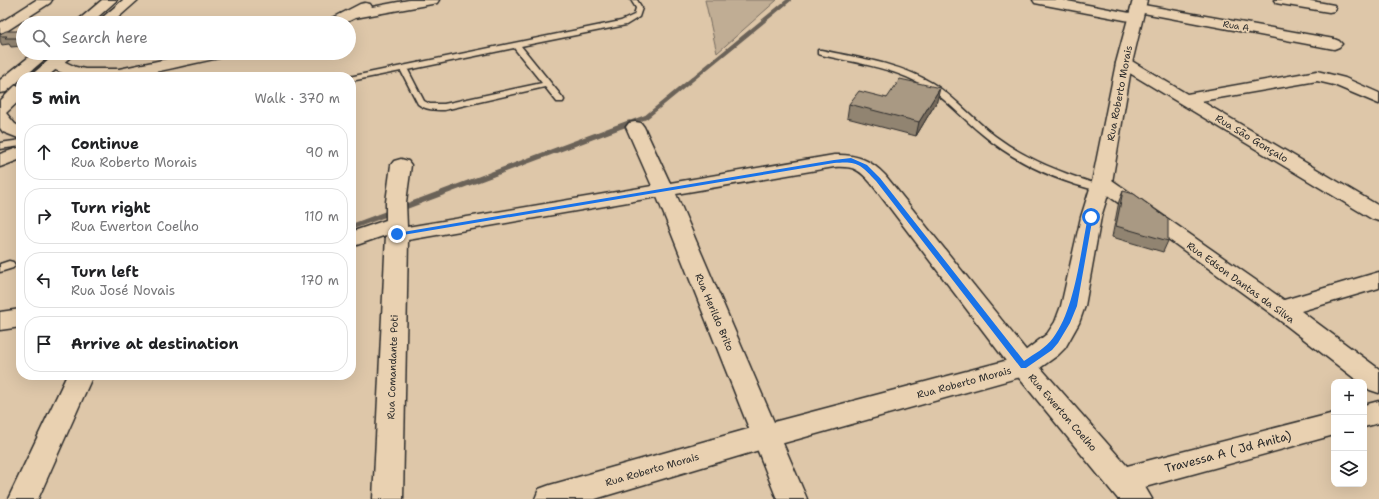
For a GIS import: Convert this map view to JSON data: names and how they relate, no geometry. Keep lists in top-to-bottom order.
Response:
{
  "streets": {
    "street": [
      "Rua A",
      "Rua Roberto Morais",
      "Rua São Gonçalo",
      "Rua Edson Dantas da Silva",
      "Rua Herildo Brito",
      "Rua Comandante Poti",
      "Rua Ewerton Coelho",
      "Travessa A ( Jd Anita)"
    ]
  },
  "crossings": [
    ["Rua A", "Rua Roberto Morais"],
    ["Rua Roberto Morais", "Rua São Gonçalo"],
    ["Rua Roberto Morais", "Rua Edson Dantas da Silva"],
    ["Rua Roberto Morais", "Rua Herildo Brito"],
    ["Rua Roberto Morais", "Rua Ewerton Coelho"],
    ["Rua Herildo Brito", "Rua Ewerton Coelho"],
    ["Rua Ewerton Coelho", "Travessa A ( Jd Anita)"]
  ],
  "page": {
    "search": "Search here",
    "heading": ["5 min", "Walk · 370 m"],
    "list": [
      ["Continue", "Rua Roberto Morais", "90 m"],
      ["Turn right", "Rua Ewerton Coelho", "110 m"],
      ["Turn left", "Rua José Novais", "170 m"],
      "Arrive at destination"
    ],
    "map_buttons": ["+", "−"]
  }
}
